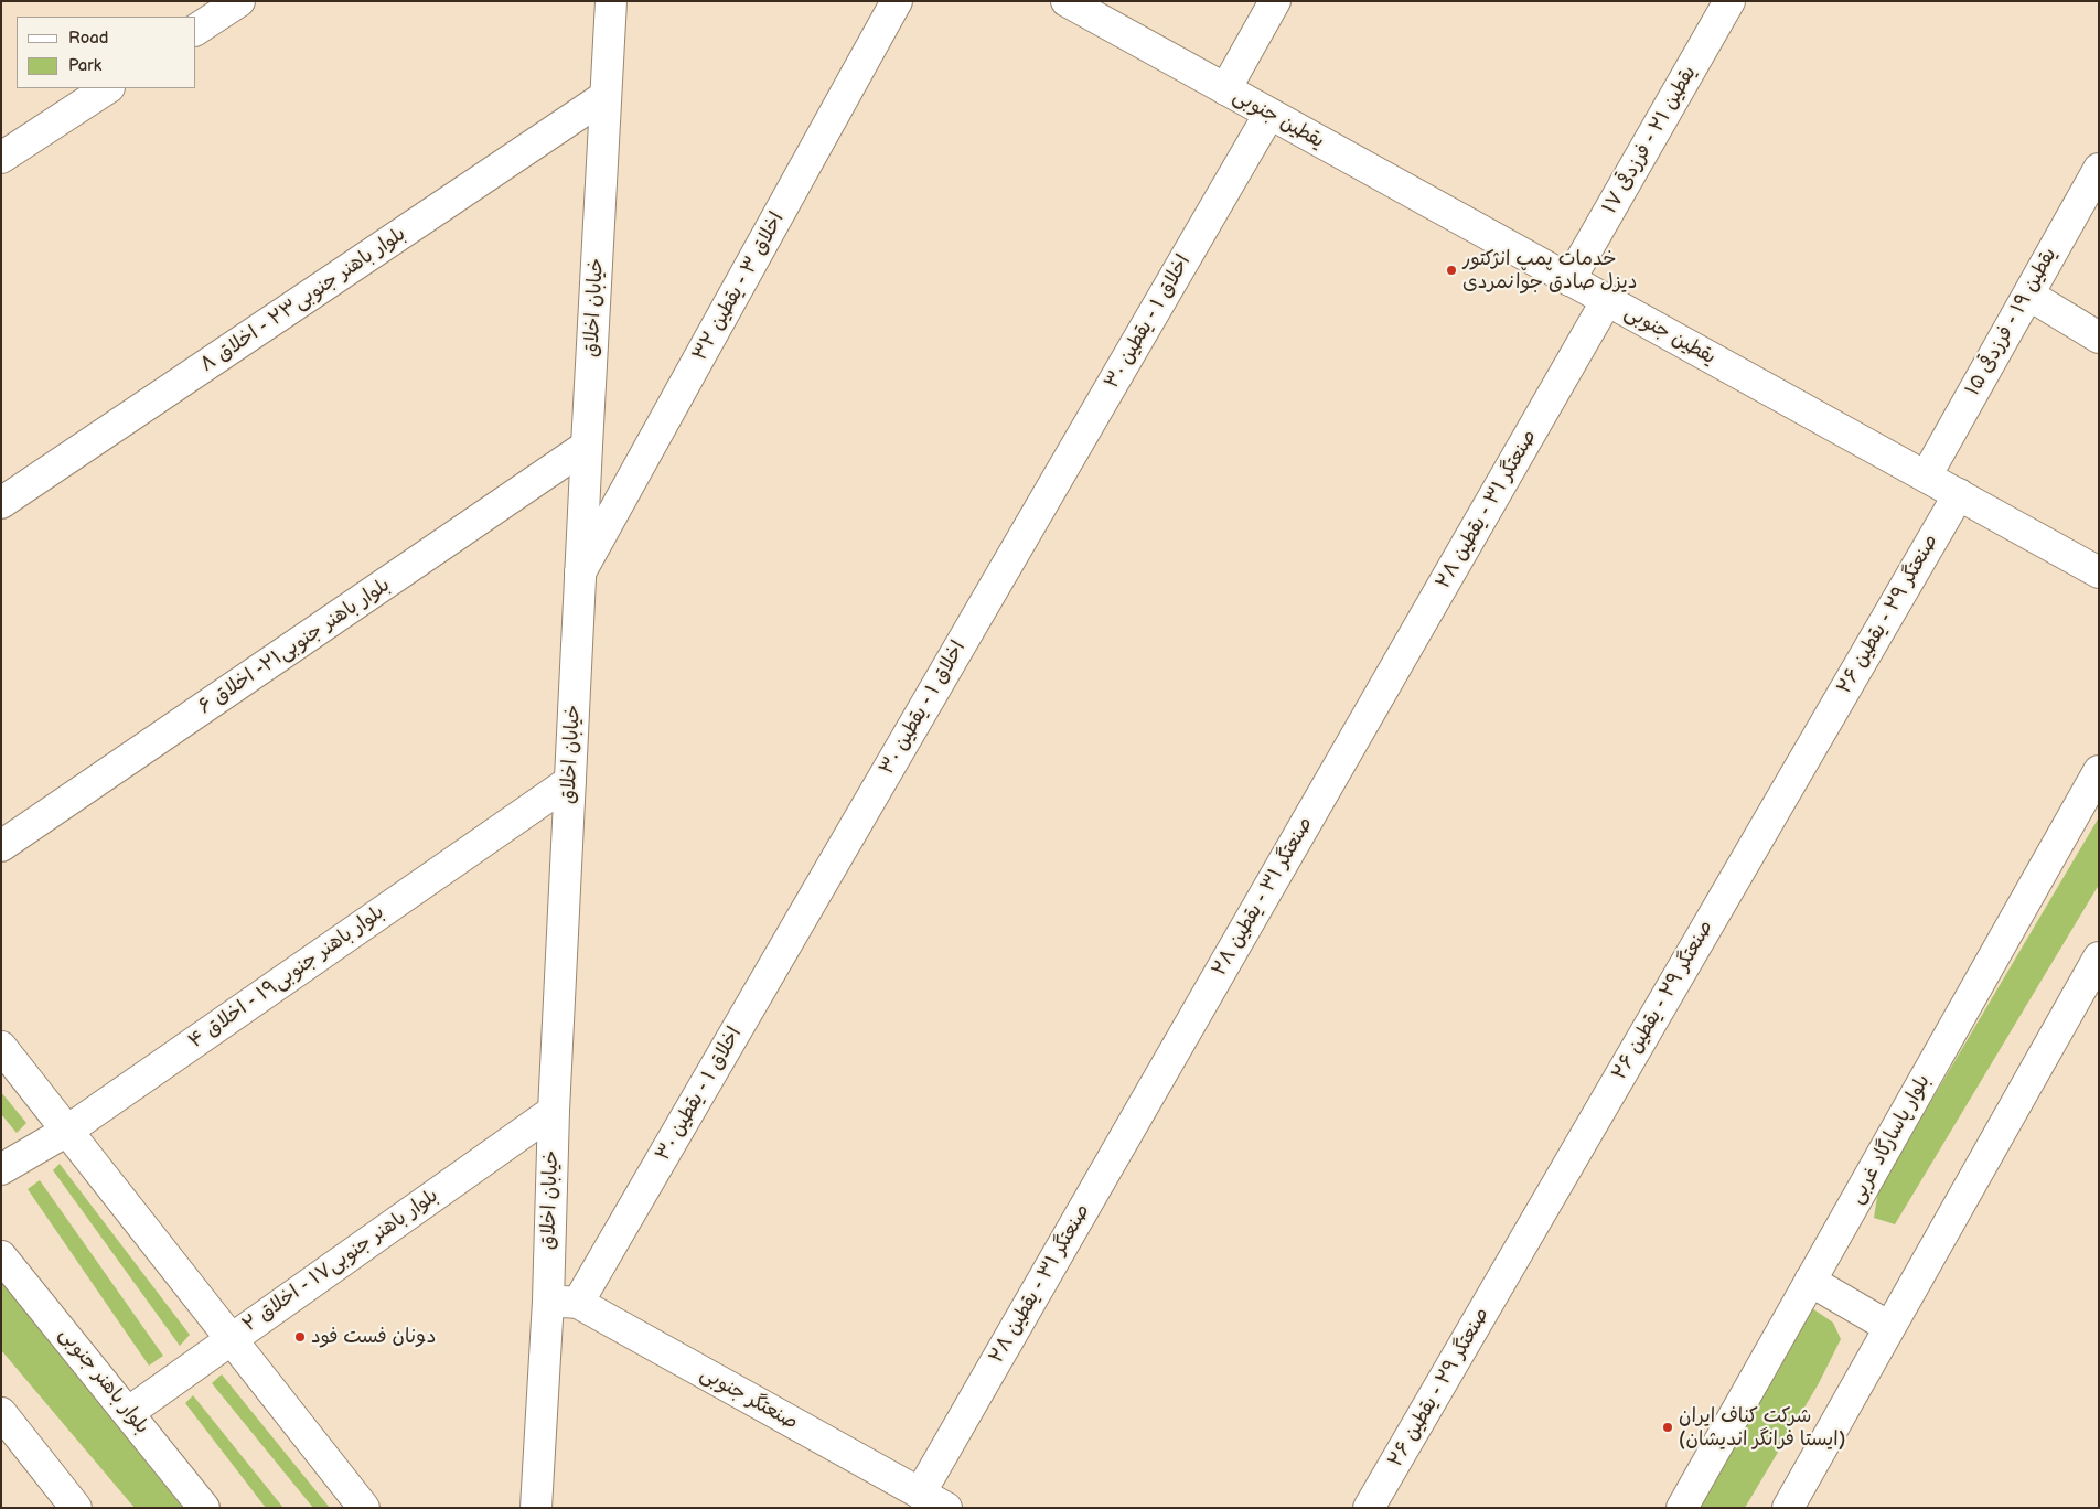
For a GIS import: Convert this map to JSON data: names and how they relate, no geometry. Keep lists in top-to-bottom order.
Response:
{
  "streets": {
    "street": [
      "یقطین جنوبی",
      "یقطین ۲۱ - فرزدقی ۱۷",
      "اخلاق ۳ - یقطین ۳۲",
      "بلوار باهنر جنوبی۲۳ - اخلاق ۸",
      "خیابان اخلاق",
      "اخلاق ۱ - یقطین ۳۰",
      "یقطین ۱۹ - فرزدقی ۱۵",
      "صنعتگر ۳۱ - یقطین ۲۸",
      "صنعتگر ۲۹ - یقطین ۲۶",
      "بلوار باهنر جنوبی۲۱- اخلاق ۶",
      "بلوار باهنر جنوبی۱۹ - اخلاق ۴",
      "بلوار پاسارگاد غربی",
      "بلوار باهنر جنوبی۱۷ - اخلاق ۲",
      "بلوار باهنر جنوبی",
      "صنعتگر جنوبی"
    ]
  },
  "crossings": [
    ["یقطین جنوبی", "یقطین ۲۱ - فرزدقی ۱۷"],
    ["یقطین جنوبی", "اخلاق ۱ - یقطین ۳۰"],
    ["یقطین جنوبی", "یقطین ۱۹ - فرزدقی ۱۵"],
    ["یقطین جنوبی", "صنعتگر ۳۱ - یقطین ۲۸"],
    ["یقطین جنوبی", "صنعتگر ۲۹ - یقطین ۲۶"],
    ["اخلاق ۳ - یقطین ۳۲", "خیابان اخلاق"],
    ["بلوار باهنر جنوبی۲۳ - اخلاق ۸", "خیابان اخلاق"],
    ["خیابان اخلاق", "بلوار باهنر جنوبی۲۱- اخلاق ۶"],
    ["خیابان اخلاق", "بلوار باهنر جنوبی۱۹ - اخلاق ۴"],
    ["خیابان اخلاق", "بلوار باهنر جنوبی۱۷ - اخلاق ۲"],
    ["خیابان اخلاق", "صنعتگر جنوبی"],
    ["اخلاق ۱ - یقطین ۳۰", "صنعتگر جنوبی"],
    ["صنعتگر ۳۱ - یقطین ۲۸", "صنعتگر جنوبی"],
    ["بلوار باهنر جنوبی۱۷ - اخلاق ۲", "بلوار باهنر جنوبی"]
  ],
  "places": ["خدمات پمپ انژکتور دیزل صادق جوانمردی", "دونان فست فود", "شرکت کناف ایران (ایستا فرانگر اندیشان)"],
  "legend": ["Road", "Park"]
}
